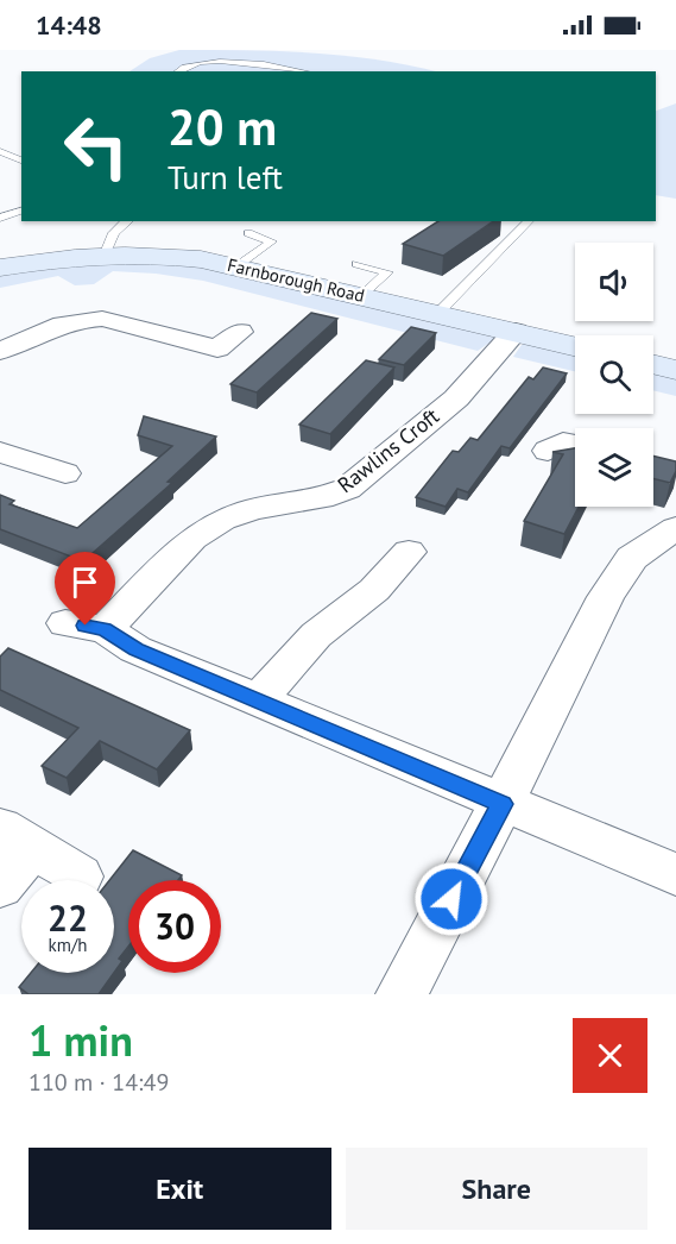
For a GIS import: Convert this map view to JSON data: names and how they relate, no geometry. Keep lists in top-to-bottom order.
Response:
{
  "streets": {
    "street": ["Farnborough Road", "Rawlins Croft"]
  },
  "crossings": [
    ["Farnborough Road", "Rawlins Croft"]
  ],
  "page": {
    "status": "14:48",
    "turn": ["20 m", "Turn left"],
    "speed": "22 km/h",
    "limit": "30",
    "heading": ["1 min", "110 m · 14:49"],
    "buttons": ["Exit", "Share"]
  }
}
